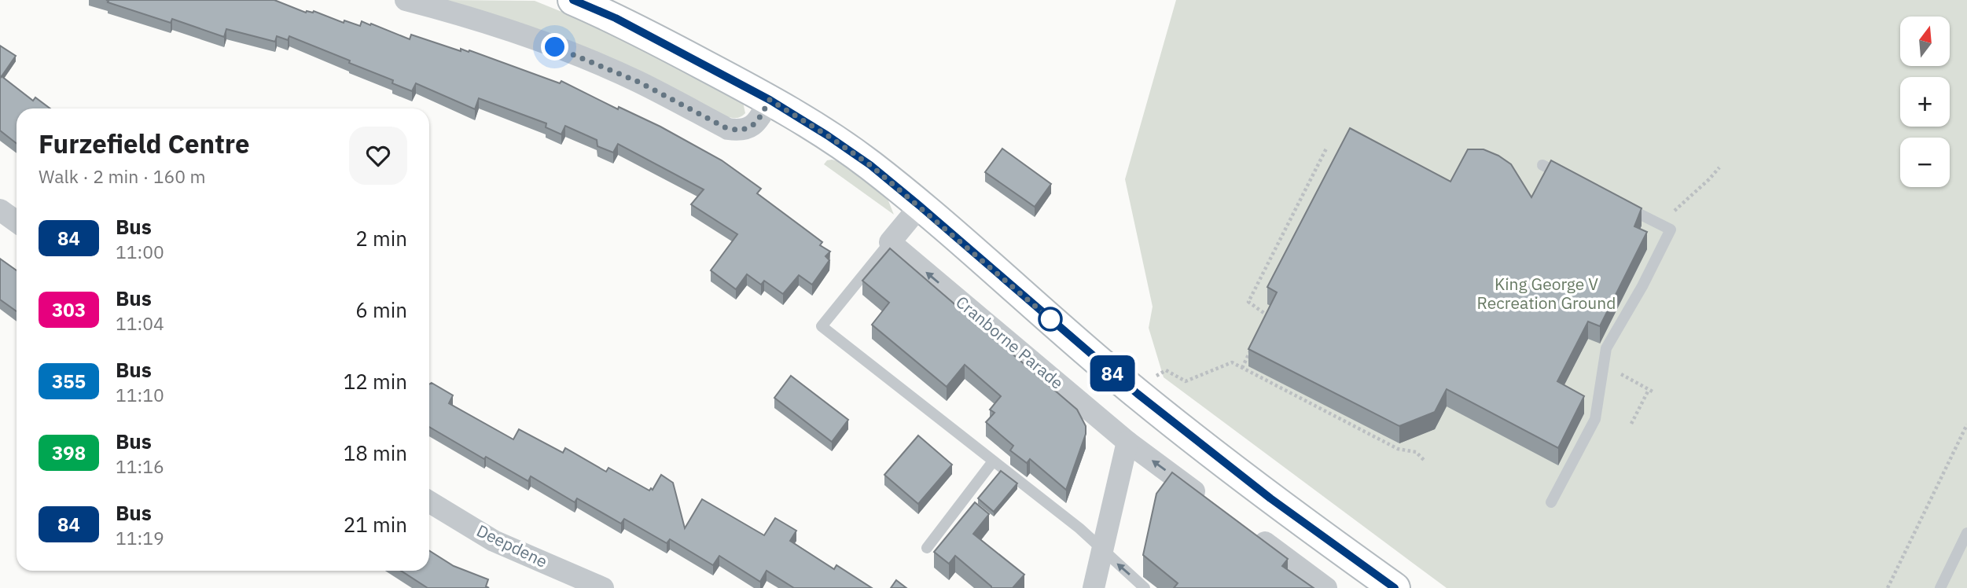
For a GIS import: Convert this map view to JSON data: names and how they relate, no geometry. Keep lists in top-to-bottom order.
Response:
{
  "streets": {
    "street": ["Cranborne Parade", "Deepdene"]
  },
  "one_way": ["Cranborne Parade"],
  "parks": ["King George V Recreation Ground"],
  "lines": ["bus line 84"],
  "north": "top",
  "page": {
    "on_map": "84",
    "map_buttons": ["+", "−"],
    "heading": ["Furzefield Centre", "Walk · 2 min · 160 m"],
    "list": [
      {
        "mark": "84",
        "name": "Bus",
        "note": "11:00",
        "value": "2 min"
      },
      {
        "mark": "303",
        "name": "Bus",
        "note": "11:04",
        "value": "6 min"
      },
      {
        "mark": "355",
        "name": "Bus",
        "note": "11:10",
        "value": "12 min"
      },
      {
        "mark": "398",
        "name": "Bus",
        "note": "11:16",
        "value": "18 min"
      },
      {
        "mark": "84",
        "name": "Bus",
        "note": "11:19",
        "value": "21 min"
      }
    ]
  }
}
